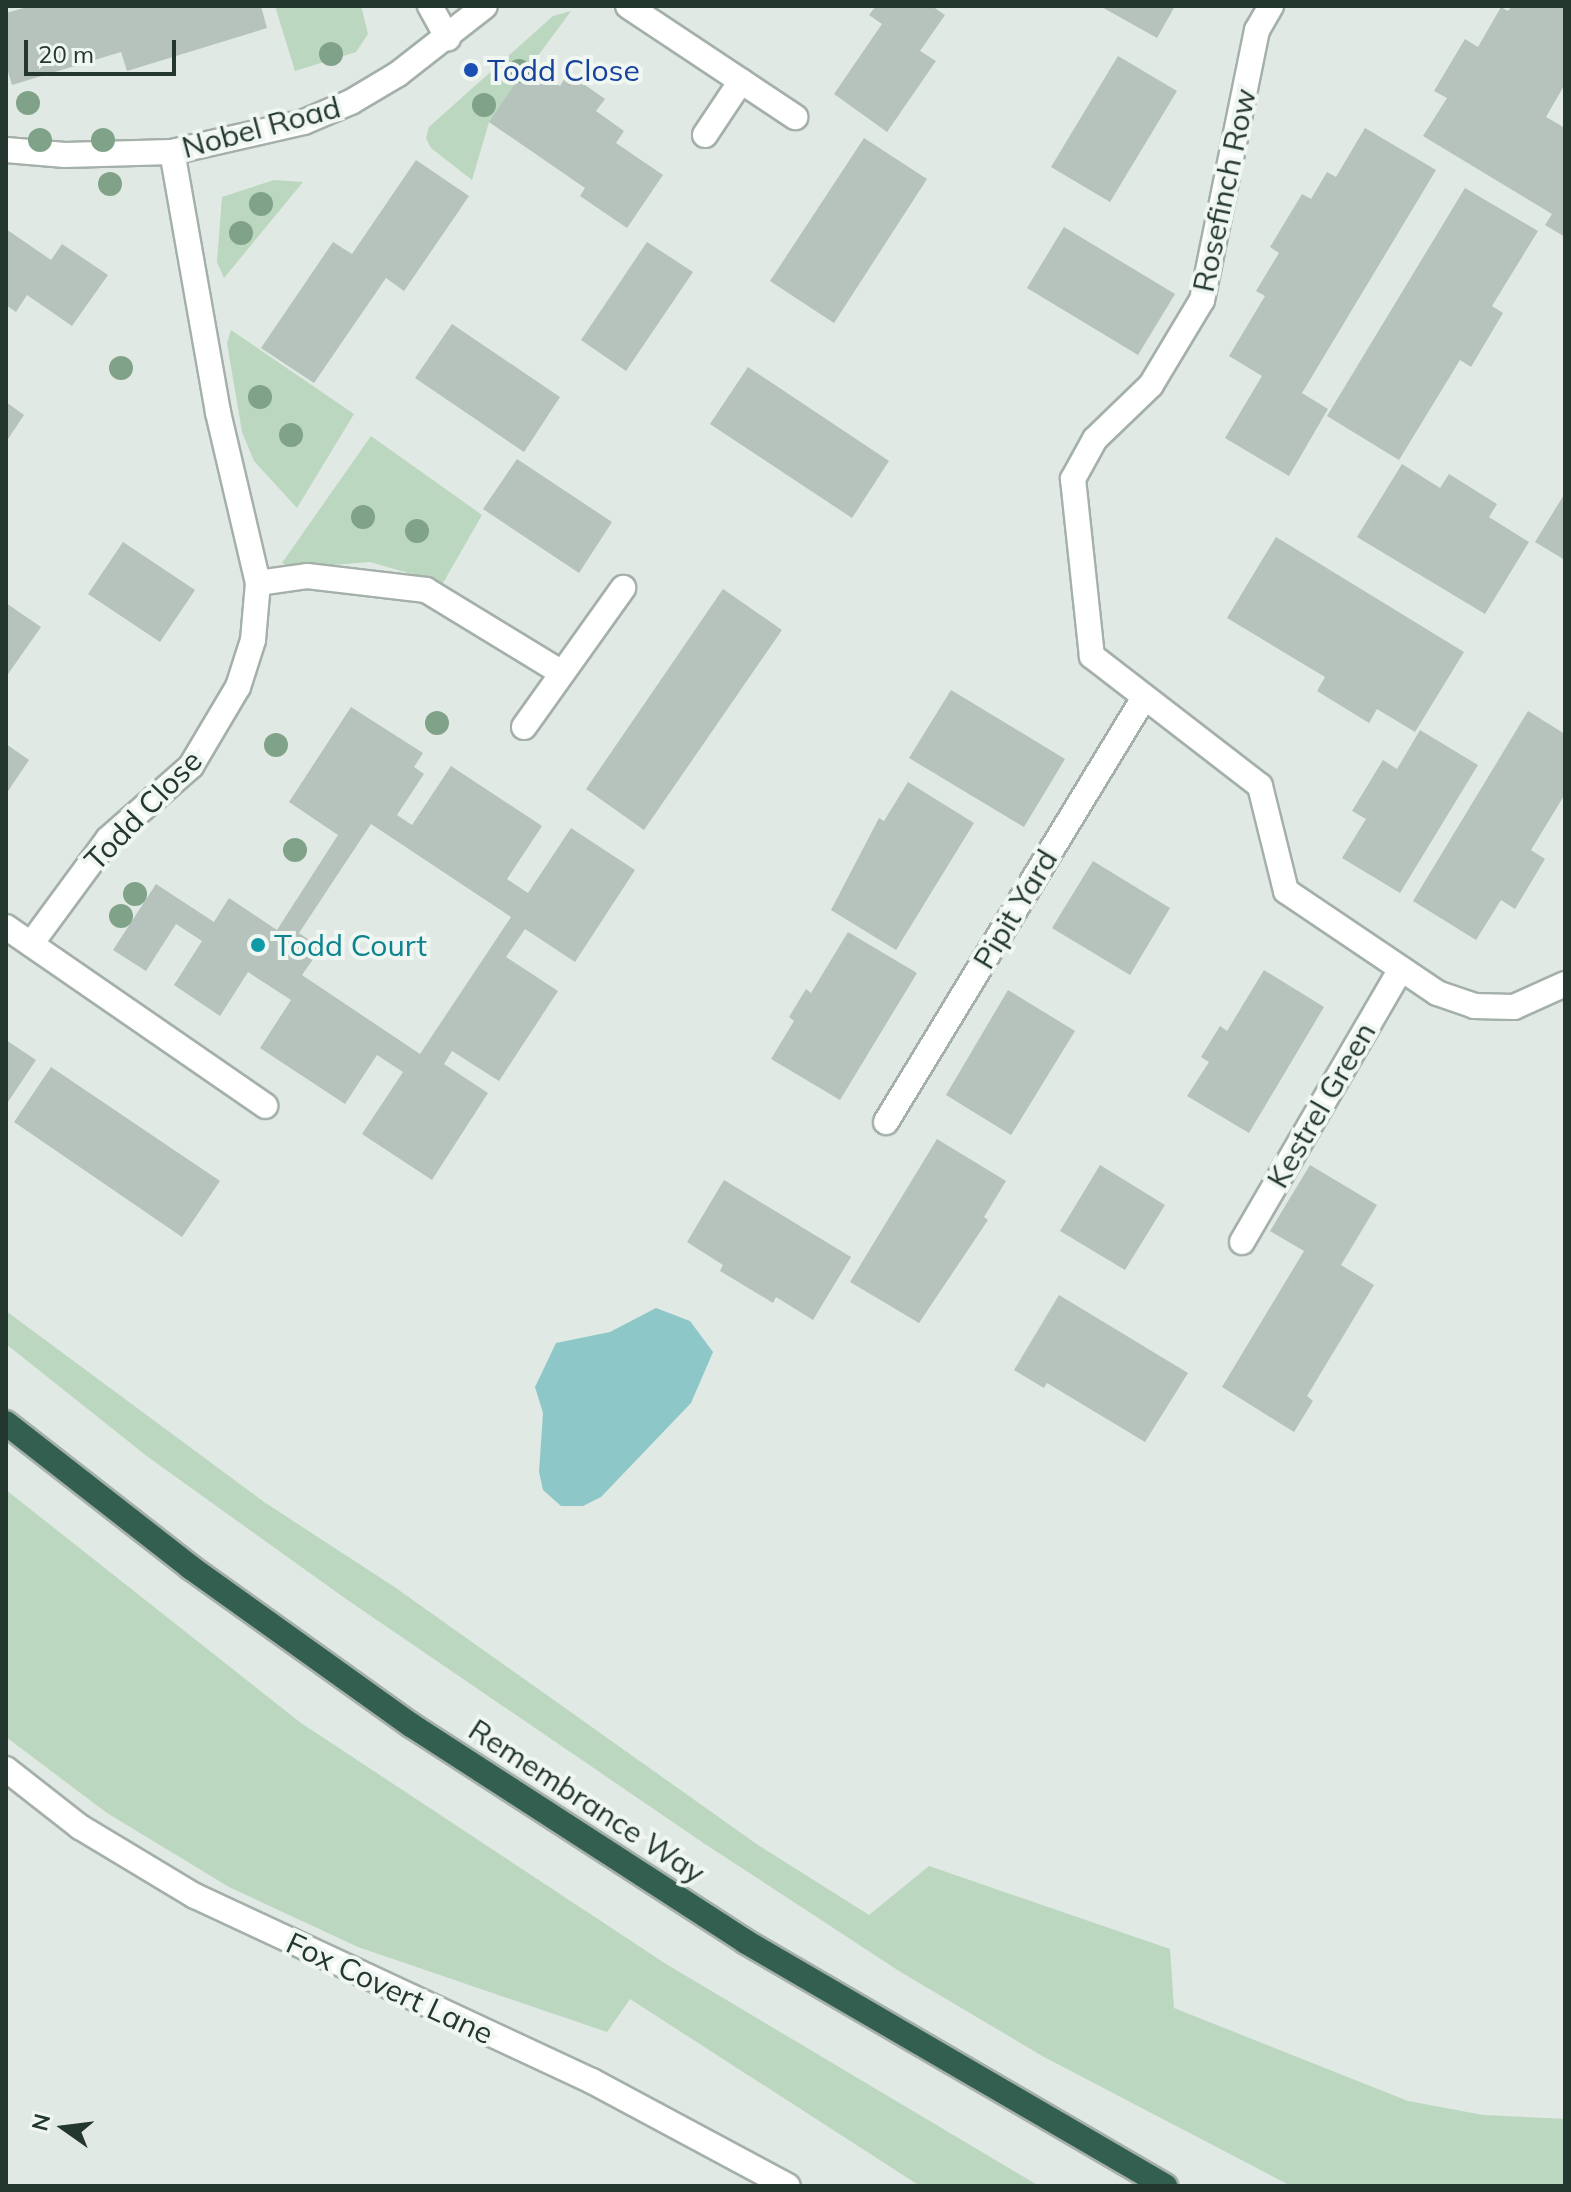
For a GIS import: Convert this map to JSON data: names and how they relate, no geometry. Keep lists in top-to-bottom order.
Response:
{
  "streets": {
    "highway": ["Remembrance Way"],
    "street": [
      "Nobel Road",
      "Rosefinch Row",
      "Todd Close",
      "Pipit Yard",
      "Kestrel Green",
      "Fox Covert Lane"
    ]
  },
  "crossings": [
    ["Nobel Road", "Todd Close"],
    ["Rosefinch Row", "Pipit Yard"],
    ["Rosefinch Row", "Kestrel Green"]
  ],
  "places": ["Todd Close", "Todd Court"],
  "scale_bar": "20 m",
  "north": "left"
}
